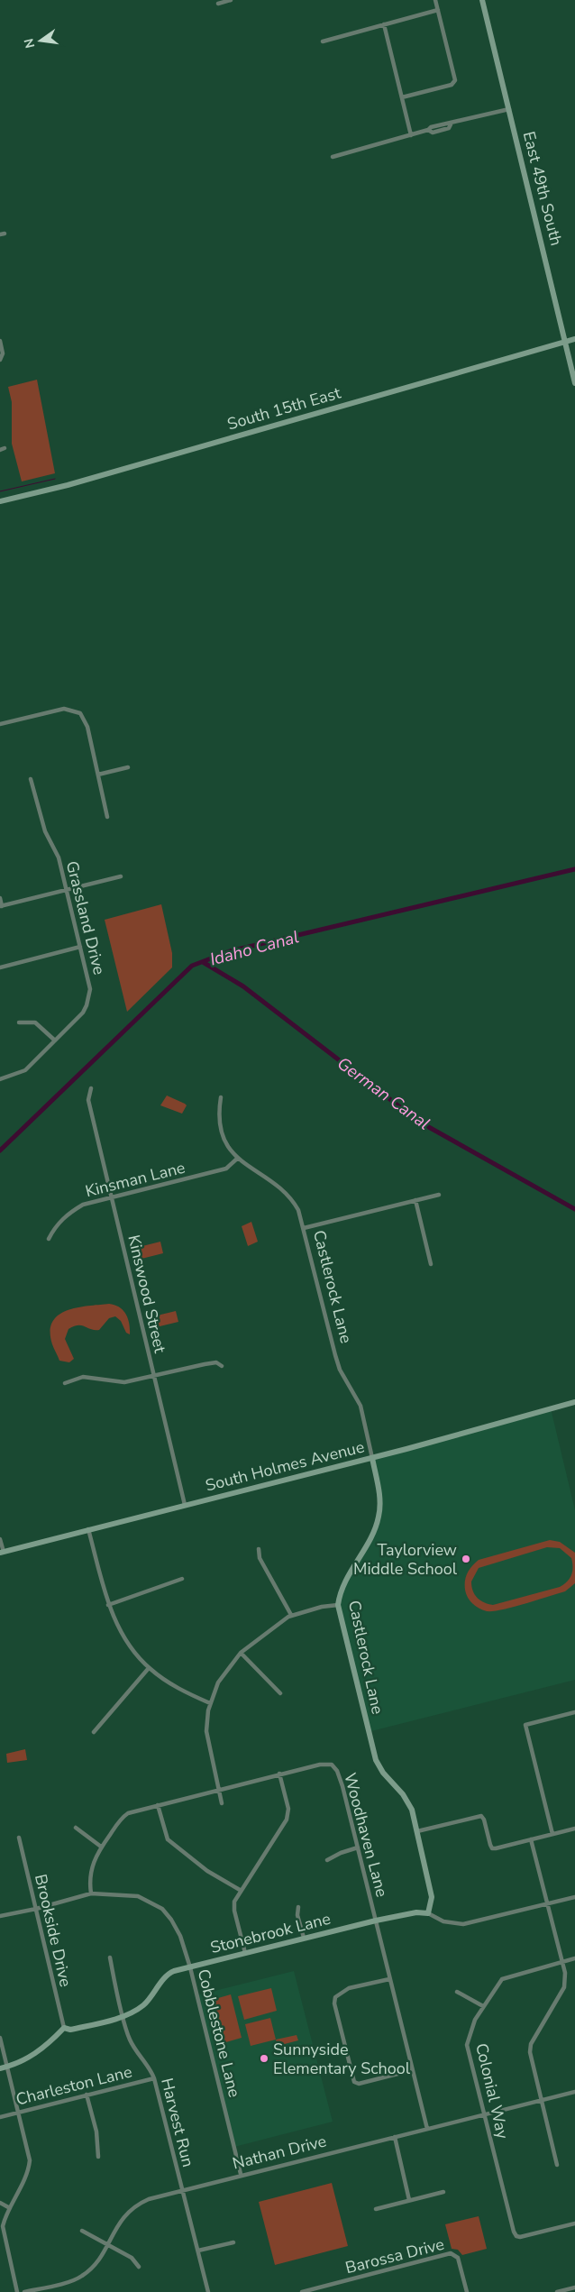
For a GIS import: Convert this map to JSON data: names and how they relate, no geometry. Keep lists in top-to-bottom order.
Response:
{
  "streets": {
    "street": [
      "East 49th South",
      "South 15th East",
      "Grassland Drive",
      "Kinsman Lane",
      "Castlerock Lane",
      "Kinswood Street",
      "South Holmes Avenue",
      "Woodhaven Lane",
      "Brookside Drive",
      "Stonebrook Lane",
      "Cobblestone Lane",
      "Charleston Lane",
      "Colonial Way",
      "Harvest Run",
      "Nathan Drive",
      "Barossa Drive"
    ]
  },
  "crossings": [
    ["East 49th South", "South 15th East"],
    ["Kinsman Lane", "Castlerock Lane"],
    ["Kinsman Lane", "Kinswood Street"],
    ["Castlerock Lane", "South Holmes Avenue"],
    ["Castlerock Lane", "Stonebrook Lane"],
    ["Kinswood Street", "South Holmes Avenue"],
    ["Woodhaven Lane", "Stonebrook Lane"],
    ["Woodhaven Lane", "Cobblestone Lane"],
    ["Woodhaven Lane", "Nathan Drive"],
    ["Brookside Drive", "Stonebrook Lane"],
    ["Brookside Drive", "Cobblestone Lane"],
    ["Stonebrook Lane", "Cobblestone Lane"],
    ["Stonebrook Lane", "Harvest Run"],
    ["Cobblestone Lane", "Nathan Drive"],
    ["Charleston Lane", "Harvest Run"],
    ["Colonial Way", "Nathan Drive"],
    ["Harvest Run", "Nathan Drive"]
  ],
  "water": ["Idaho Canal", "German Canal"],
  "places": ["Taylorview Middle School", "Sunnyside Elementary School"],
  "north": "left"
}
